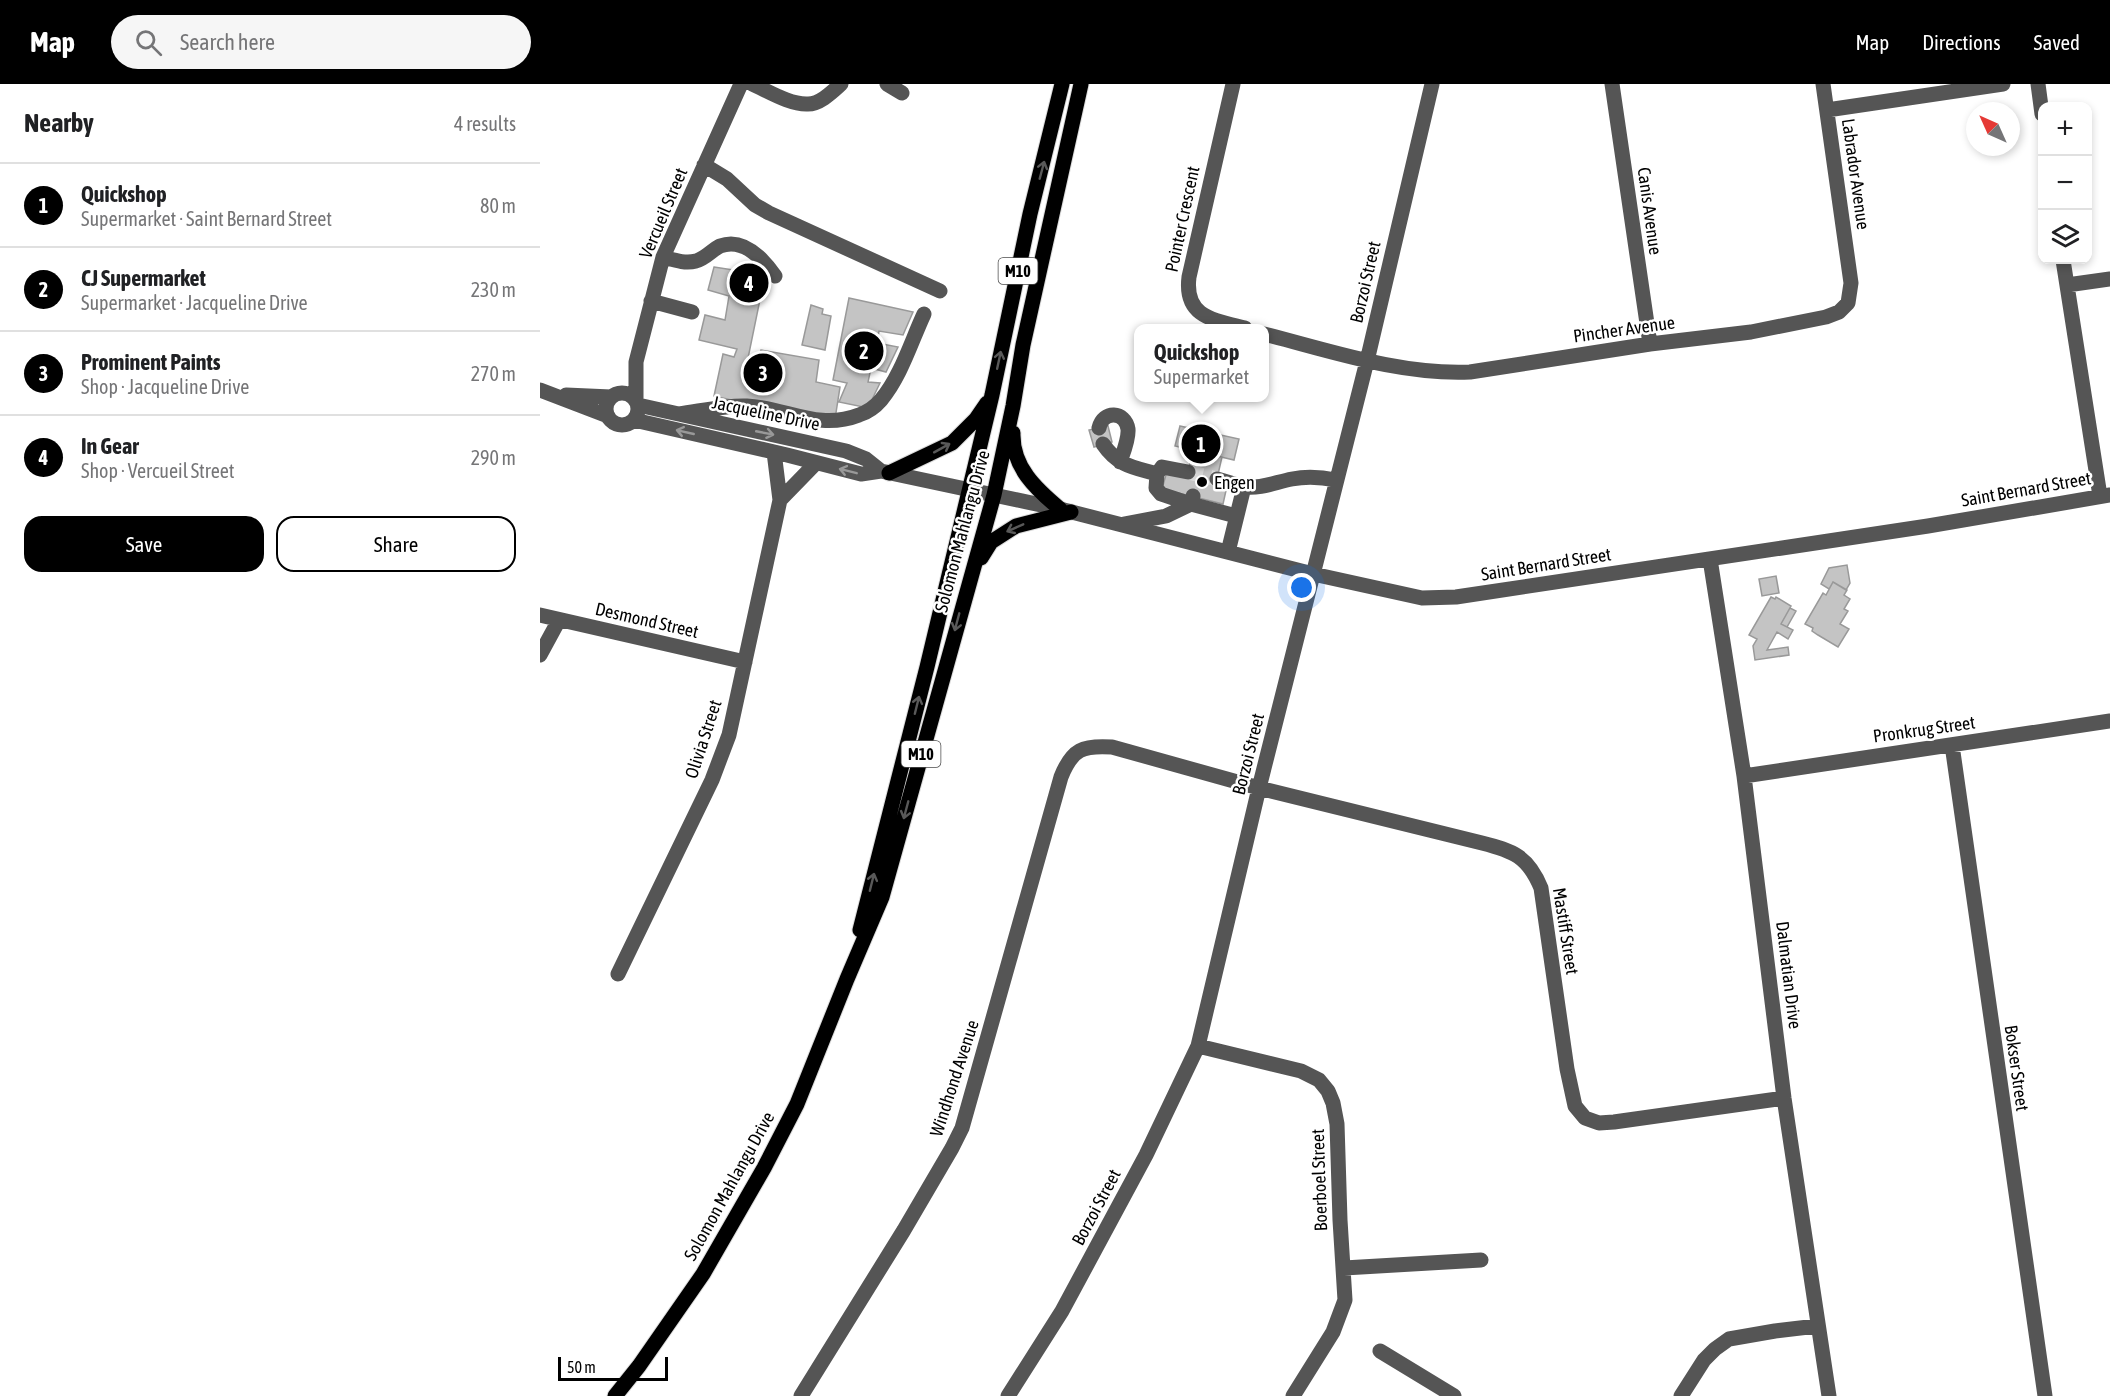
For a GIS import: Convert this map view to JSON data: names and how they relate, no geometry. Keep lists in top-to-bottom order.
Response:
{
  "streets": {
    "main road": ["M10", "Solomon Mahlangu Drive"],
    "street": [
      "Labrador Avenue",
      "Canis Avenue",
      "Vercueil Street",
      "Pointer Crescent",
      "Borzoi Street",
      "Pincher Avenue",
      "Jacqueline Drive",
      "Saint Bernard Street",
      "Desmond Street",
      "Pronkrug Street",
      "Olivia Street",
      "Mastiff Street",
      "Dalmatian Drive",
      "Bokser Street",
      "Windhond Avenue",
      "Boerboel Street"
    ]
  },
  "crossings": [
    ["Labrador Avenue", "Pincher Avenue"],
    ["Canis Avenue", "Pincher Avenue"],
    ["Vercueil Street", "Jacqueline Drive"],
    ["Borzoi Street", "Pincher Avenue"],
    ["Borzoi Street", "Saint Bernard Street"],
    ["Borzoi Street", "Mastiff Street"],
    ["Borzoi Street", "Boerboel Street"],
    ["Jacqueline Drive", "Saint Bernard Street"],
    ["Jacqueline Drive", "Solomon Mahlangu Drive"],
    ["Jacqueline Drive", "Olivia Street"],
    ["Saint Bernard Street", "Solomon Mahlangu Drive"],
    ["Saint Bernard Street", "Dalmatian Drive"],
    ["Desmond Street", "Olivia Street"],
    ["Pronkrug Street", "Dalmatian Drive"],
    ["Pronkrug Street", "Bokser Street"],
    ["Mastiff Street", "Dalmatian Drive"],
    ["Mastiff Street", "Windhond Avenue"]
  ],
  "places": ["Engen"],
  "scale_bar": "50 m",
  "north": "top left",
  "page": {
    "header": "Map",
    "search": "Search here",
    "nav": ["Map", "Directions", "Saved"],
    "heading": ["Nearby", "4 results"],
    "map_buttons": ["+", "−"],
    "list": [
      {
        "mark": "1",
        "name": "Quickshop",
        "note": "Supermarket · Saint Bernard Street",
        "value": "80 m"
      },
      {
        "mark": "2",
        "name": "CJ Supermarket",
        "note": "Supermarket · Jacqueline Drive",
        "value": "230 m"
      },
      {
        "mark": "3",
        "name": "Prominent Paints",
        "note": "Shop · Jacqueline Drive",
        "value": "270 m"
      },
      {
        "mark": "4",
        "name": "In Gear",
        "note": "Shop · Vercueil Street",
        "value": "290 m"
      }
    ],
    "pins": [
      "4",
      "2",
      "3",
      "1"
    ],
    "popup": ["Quickshop", "Supermarket"],
    "buttons": ["Save", "Share"],
    "scale": "50 m"
  }
}
